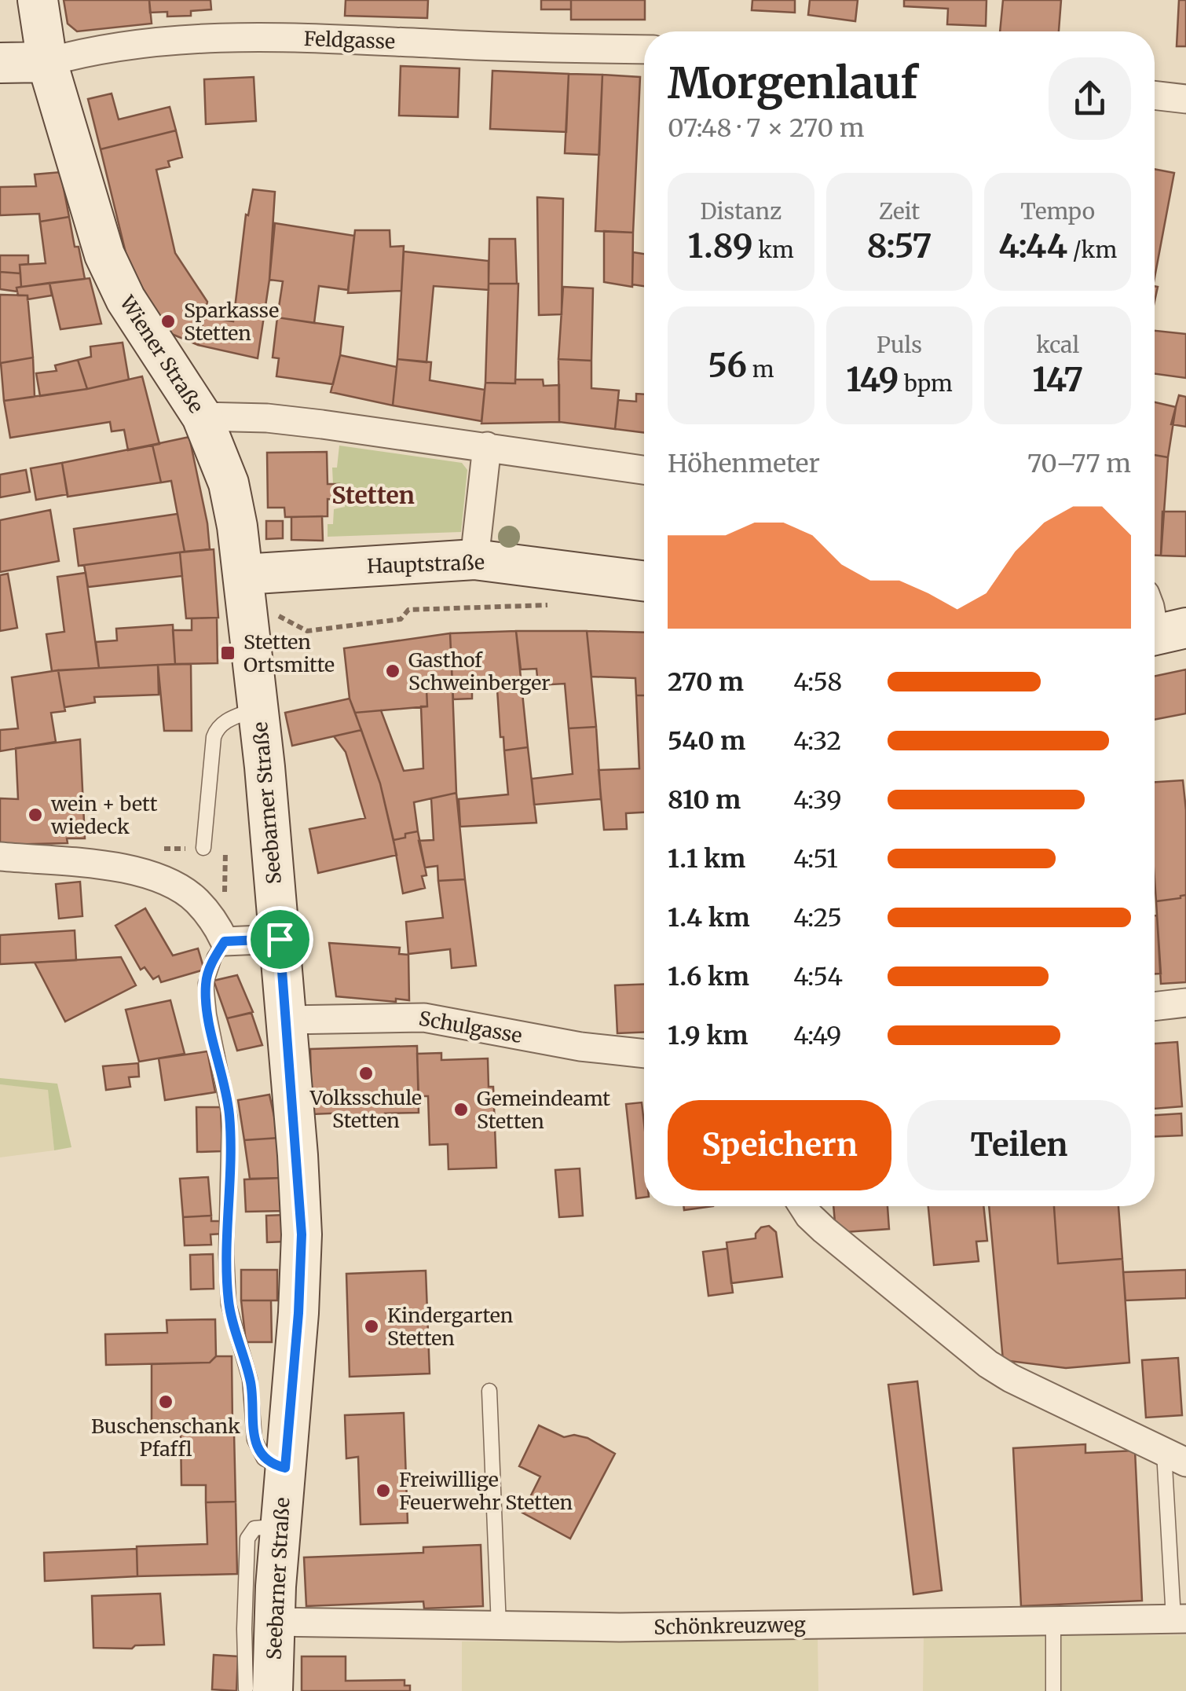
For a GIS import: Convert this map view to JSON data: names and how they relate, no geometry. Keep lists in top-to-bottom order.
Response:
{
  "streets": {
    "main road": ["Wiener Straße", "Hauptstraße", "Seebarner Straße"],
    "street": ["Feldgasse", "Schulgasse", "Schönkreuzweg"]
  },
  "crossings": [
    ["Feldgasse", "Wiener Straße"],
    ["Wiener Straße", "Hauptstraße"],
    ["Wiener Straße", "Seebarner Straße"],
    ["Hauptstraße", "Seebarner Straße"],
    ["Seebarner Straße", "Schulgasse"],
    ["Seebarner Straße", "Schönkreuzweg"]
  ],
  "districts": ["Stetten"],
  "places": {
    "other": [
      "Sparkasse Stetten",
      "Gasthof Schweinberger",
      "wein + bett wiedeck",
      "Volksschule Stetten",
      "Gemeindeamt Stetten",
      "Kindergarten Stetten",
      "Buschenschank Pfaffl",
      "Freiwillige Feuerwehr Stetten"
    ],
    "transit": ["Stetten Ortsmitte"]
  },
  "page": {
    "heading": ["Morgenlauf", "07:48 · 7 × 270 m"],
    "stats": [
      ["Distanz", "1.89 km"],
      ["Zeit", "8:57"],
      ["Tempo", "4:44 /km"],
      ["56 m"],
      ["Puls", "149 bpm"],
      ["kcal", "147"]
    ],
    "chart": ["Höhenmeter", "70–77 m"],
    "list": [
      {
        "name": "270 m",
        "note": "4:58"
      },
      {
        "name": "540 m",
        "note": "4:32"
      },
      {
        "name": "810 m",
        "note": "4:39"
      },
      {
        "name": "1.1 km",
        "note": "4:51"
      },
      {
        "name": "1.4 km",
        "note": "4:25"
      },
      {
        "name": "1.6 km",
        "note": "4:54"
      },
      {
        "name": "1.9 km",
        "note": "4:49"
      }
    ],
    "buttons": ["Speichern", "Teilen"]
  }
}
